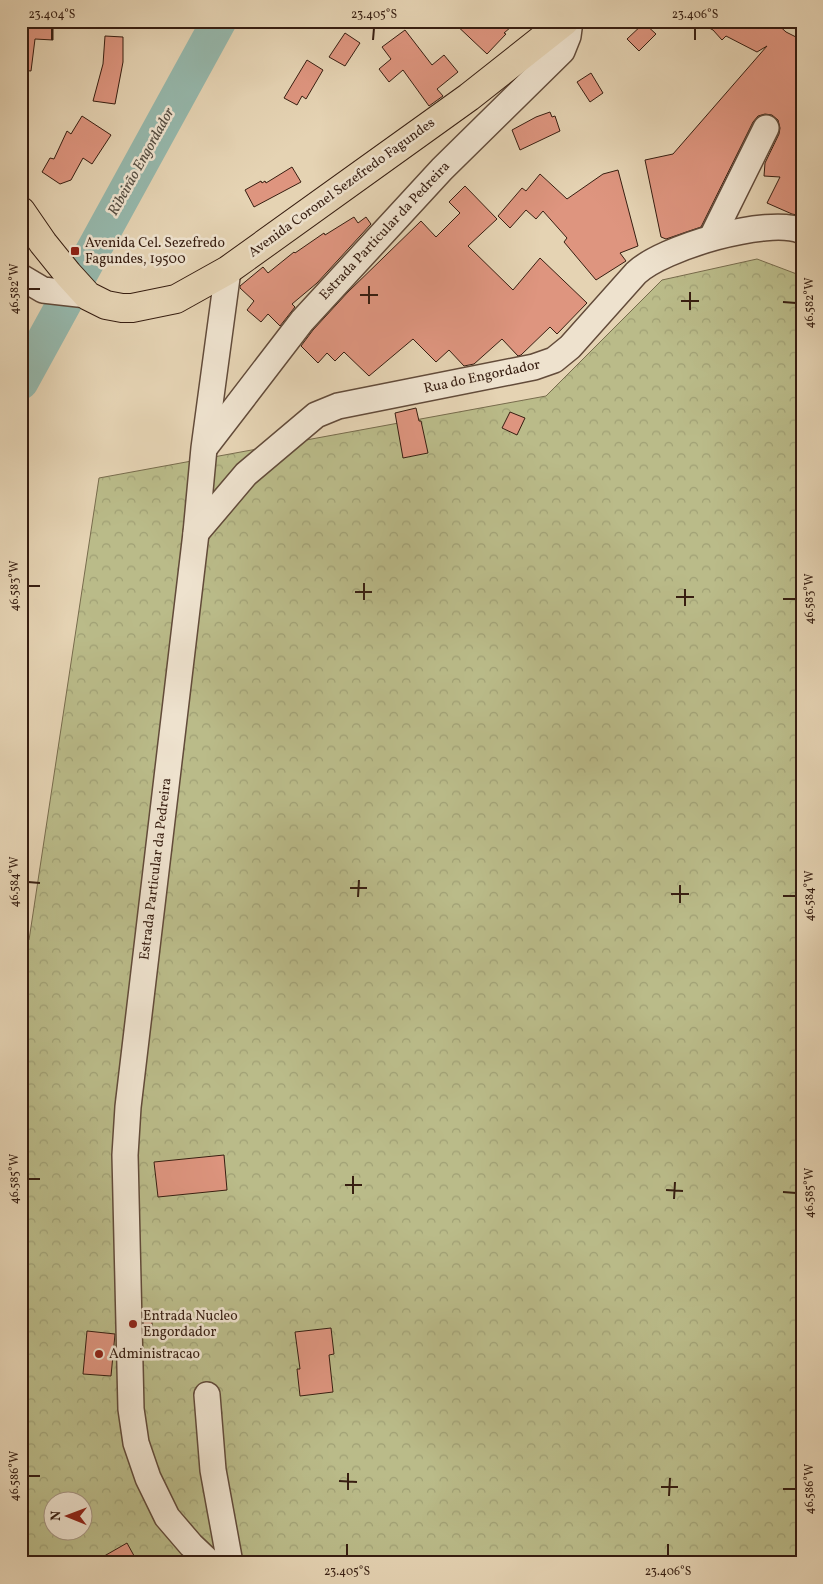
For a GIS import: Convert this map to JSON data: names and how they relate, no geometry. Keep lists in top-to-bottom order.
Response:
{
  "streets": {
    "main road": ["Avenida Coronel Sezefredo Fagundes"],
    "street": ["Estrada Particular da Pedreira", "Rua do Engordador"]
  },
  "crossings": [
    ["Avenida Coronel Sezefredo Fagundes", "Estrada Particular da Pedreira"],
    ["Estrada Particular da Pedreira", "Rua do Engordador"]
  ],
  "water": ["Ribeirão Engordador"],
  "places": {
    "transit": ["Avenida Cel. Sezefredo Fagundes, 19500"],
    "other": ["Entrada Nucleo Engordador", "Administracao"]
  },
  "north": "left",
  "coordinates": [
    "23.404°S",
    "23.405°S",
    "23.406°S",
    "46.582°W",
    "46.583°W",
    "46.584°W",
    "46.585°W",
    "46.586°W"
  ]
}
